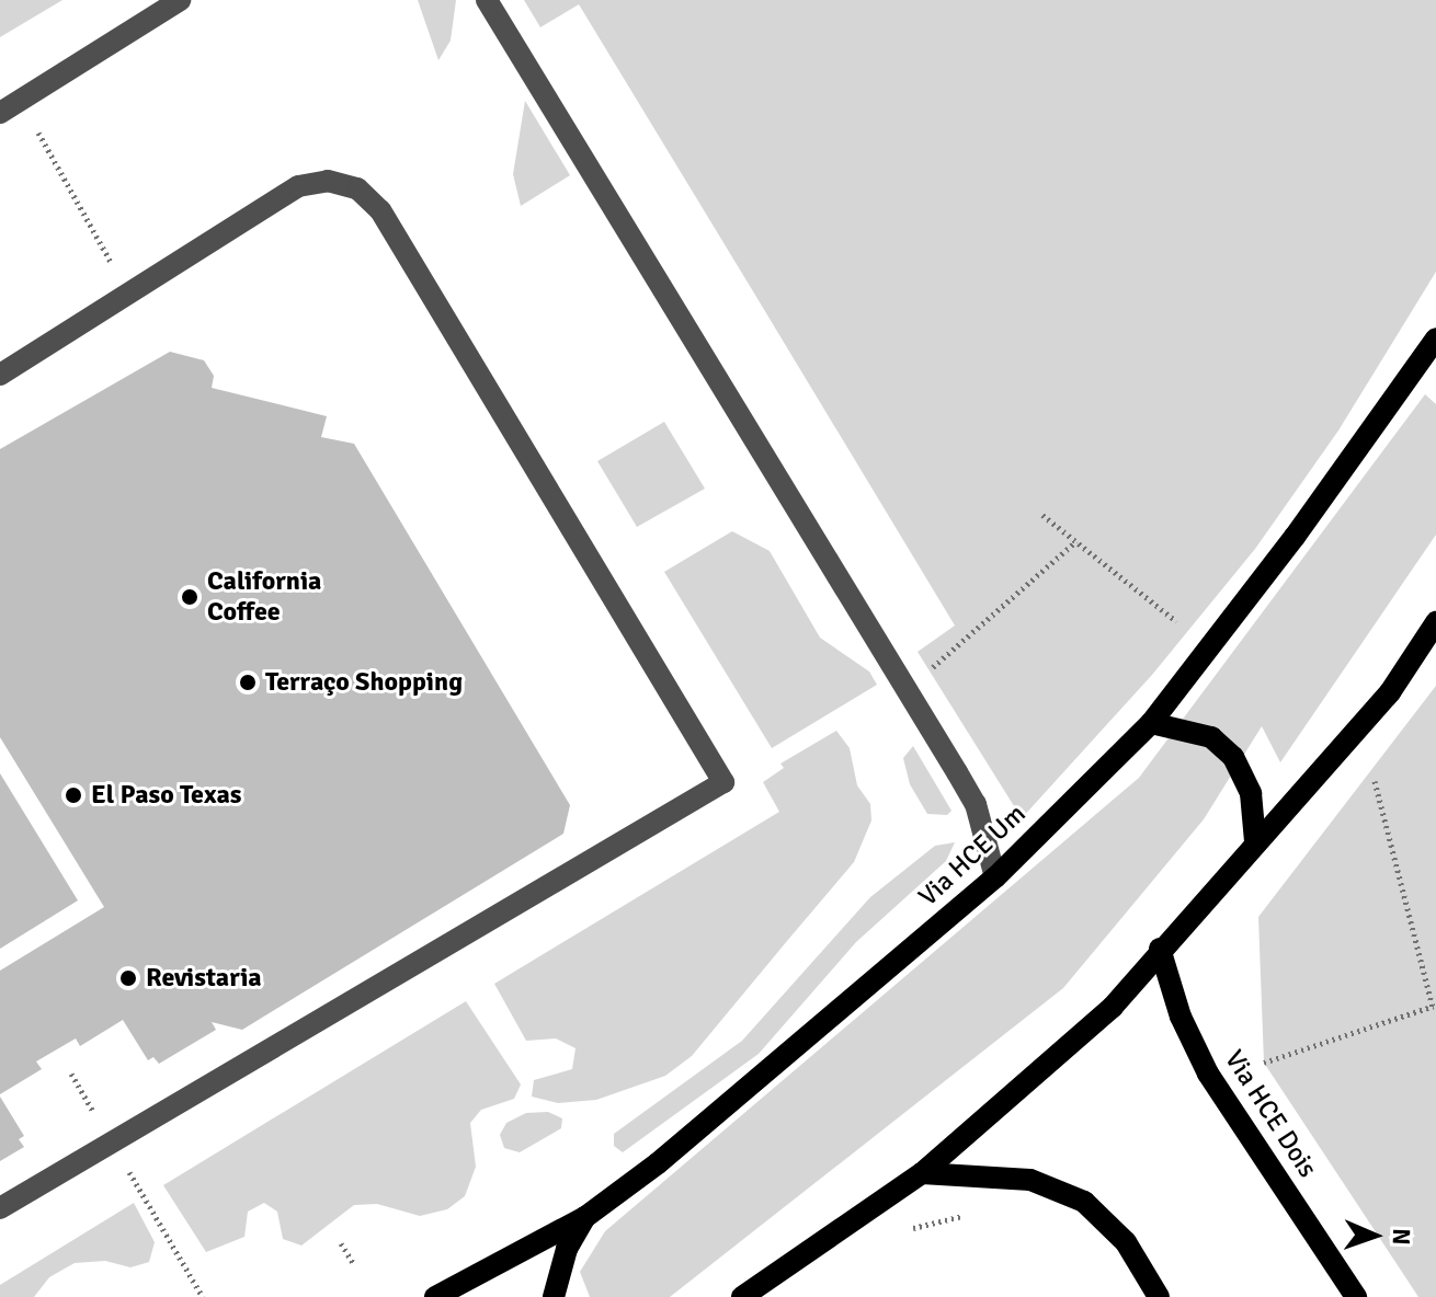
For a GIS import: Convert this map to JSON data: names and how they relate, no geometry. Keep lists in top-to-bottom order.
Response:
{
  "streets": {
    "main road": ["Via HCE Um", "Via HCE Dois"]
  },
  "places": [
    "California Coffee",
    "Terraço Shopping",
    "El Paso Texas",
    "Revistaria"
  ],
  "north": "right"
}
